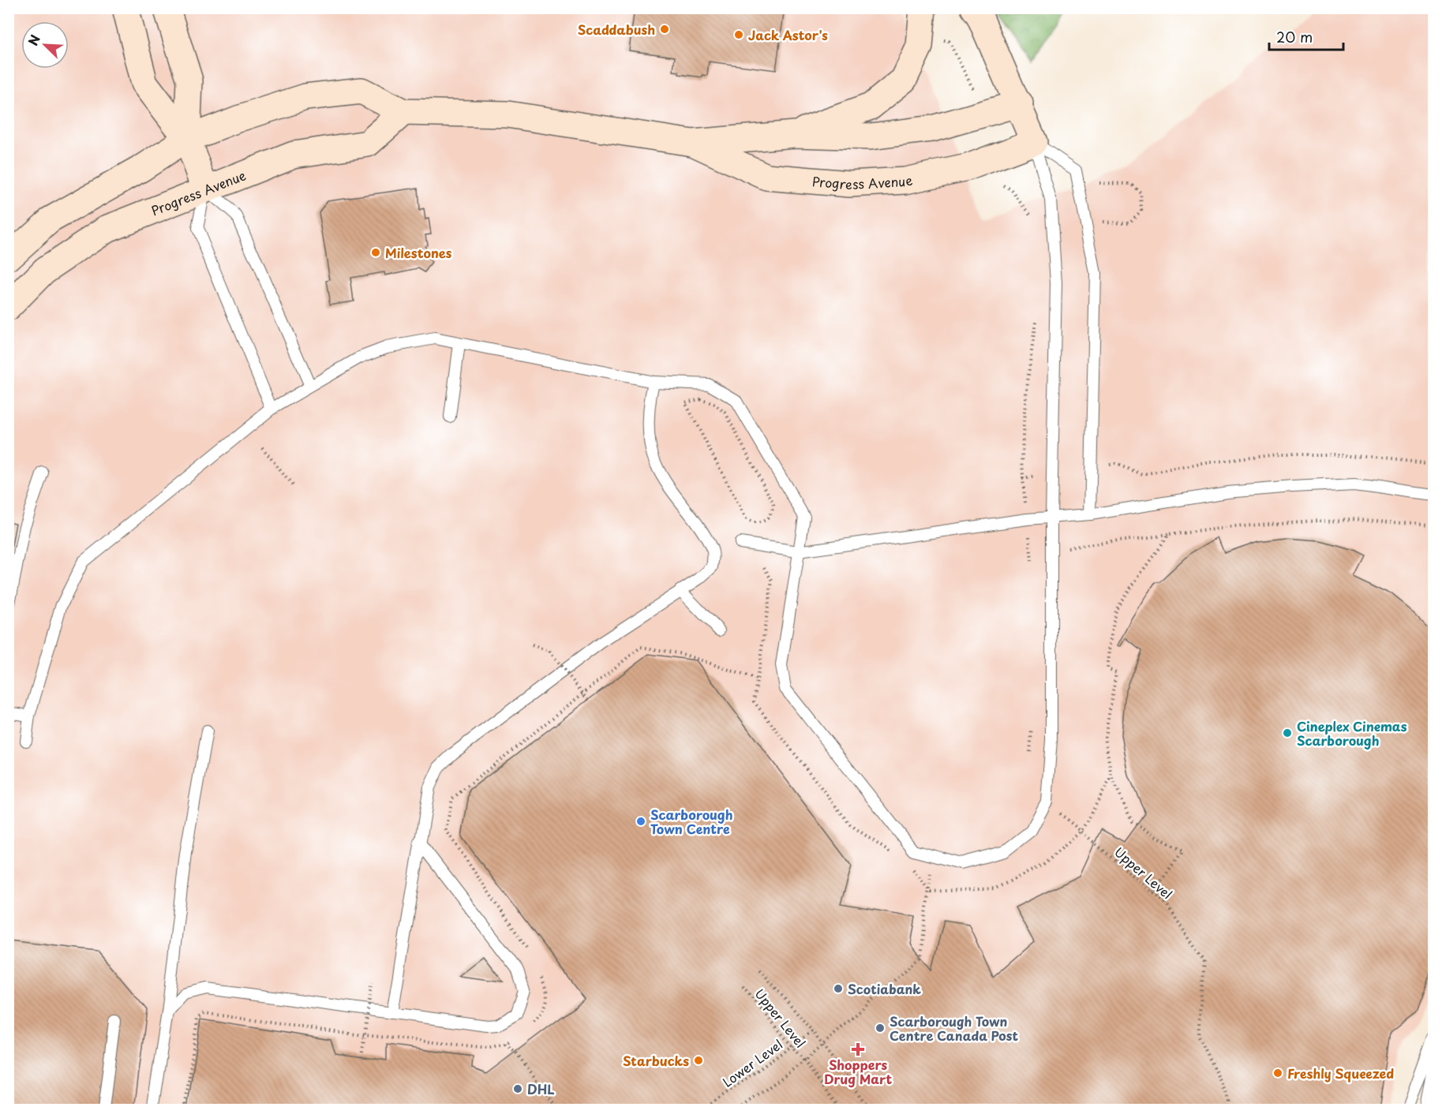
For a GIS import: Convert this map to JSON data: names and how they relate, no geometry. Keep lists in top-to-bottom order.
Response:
{
  "streets": {
    "main road": ["Progress Avenue"],
    "path": ["Upper Level", "Lower Level"]
  },
  "places": {
    "other": [
      "Scaddabush",
      "Jack Astor's",
      "Milestones",
      "Cineplex Cinemas Scarborough",
      "Scarborough Town Centre",
      "Scotiabank",
      "Scarborough Town Centre Canada Post",
      "Starbucks",
      "Freshly Squeezed",
      "DHL"
    ],
    "health": ["Shoppers Drug Mart"]
  },
  "scale_bar": "20 m",
  "north": "top left"
}
